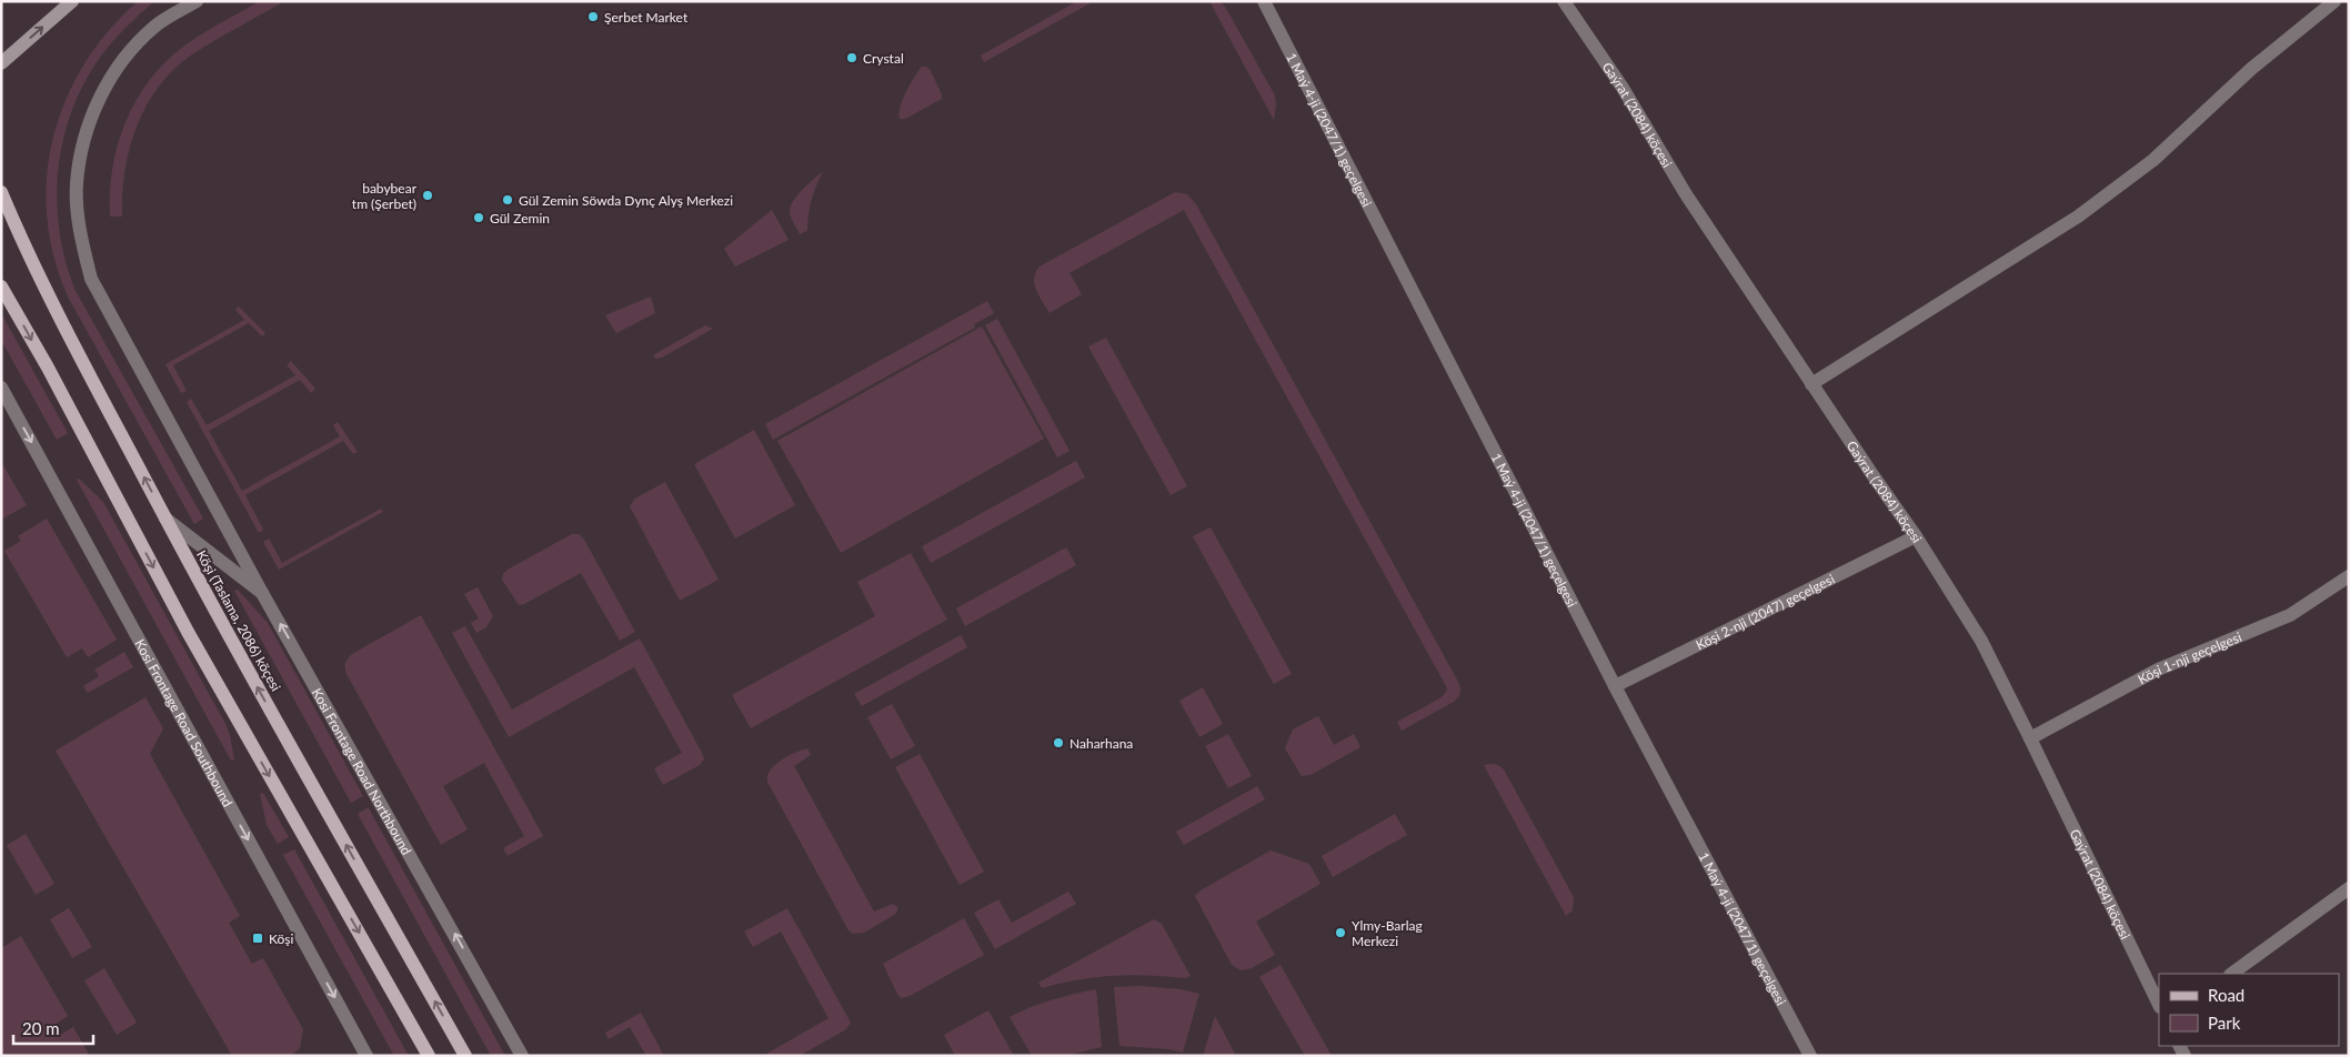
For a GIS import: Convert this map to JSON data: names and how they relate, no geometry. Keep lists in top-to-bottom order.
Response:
{
  "streets": {
    "main road": ["Köşi (Taslama, 2086) köçesi"],
    "street": [
      "Gaýrat (2084) köçesi",
      "1 Maý 4-ji (2047/1) geçelgesi",
      "Köşi 2-nji (2047) geçelgesi",
      "Köşi 1-nji geçelgesi",
      "Kosi Frontage Road Southbound",
      "Kosi Frontage Road Northbound"
    ]
  },
  "crossings": [
    ["Gaýrat (2084) köçesi", "Köşi 2-nji (2047) geçelgesi"],
    ["Gaýrat (2084) köçesi", "Köşi 1-nji geçelgesi"],
    ["1 Maý 4-ji (2047/1) geçelgesi", "Köşi 2-nji (2047) geçelgesi"],
    ["Köşi (Taslama, 2086) köçesi", "Kosi Frontage Road Northbound"]
  ],
  "one_way": ["Kosi Frontage Road Southbound", "Kosi Frontage Road Northbound"],
  "places": {
    "other": [
      "Şerbet Market",
      "Crystal",
      "babybear tm (Şerbet)",
      "Gül Zemin Söwda Dynç Alyş Merkezi",
      "Gül Zemin",
      "Naharhana",
      "Ylmy-Barlag Merkezi"
    ],
    "transit": ["Köşi"]
  },
  "legend": ["Road", "Park"],
  "scale_bar": "20 m"
}
